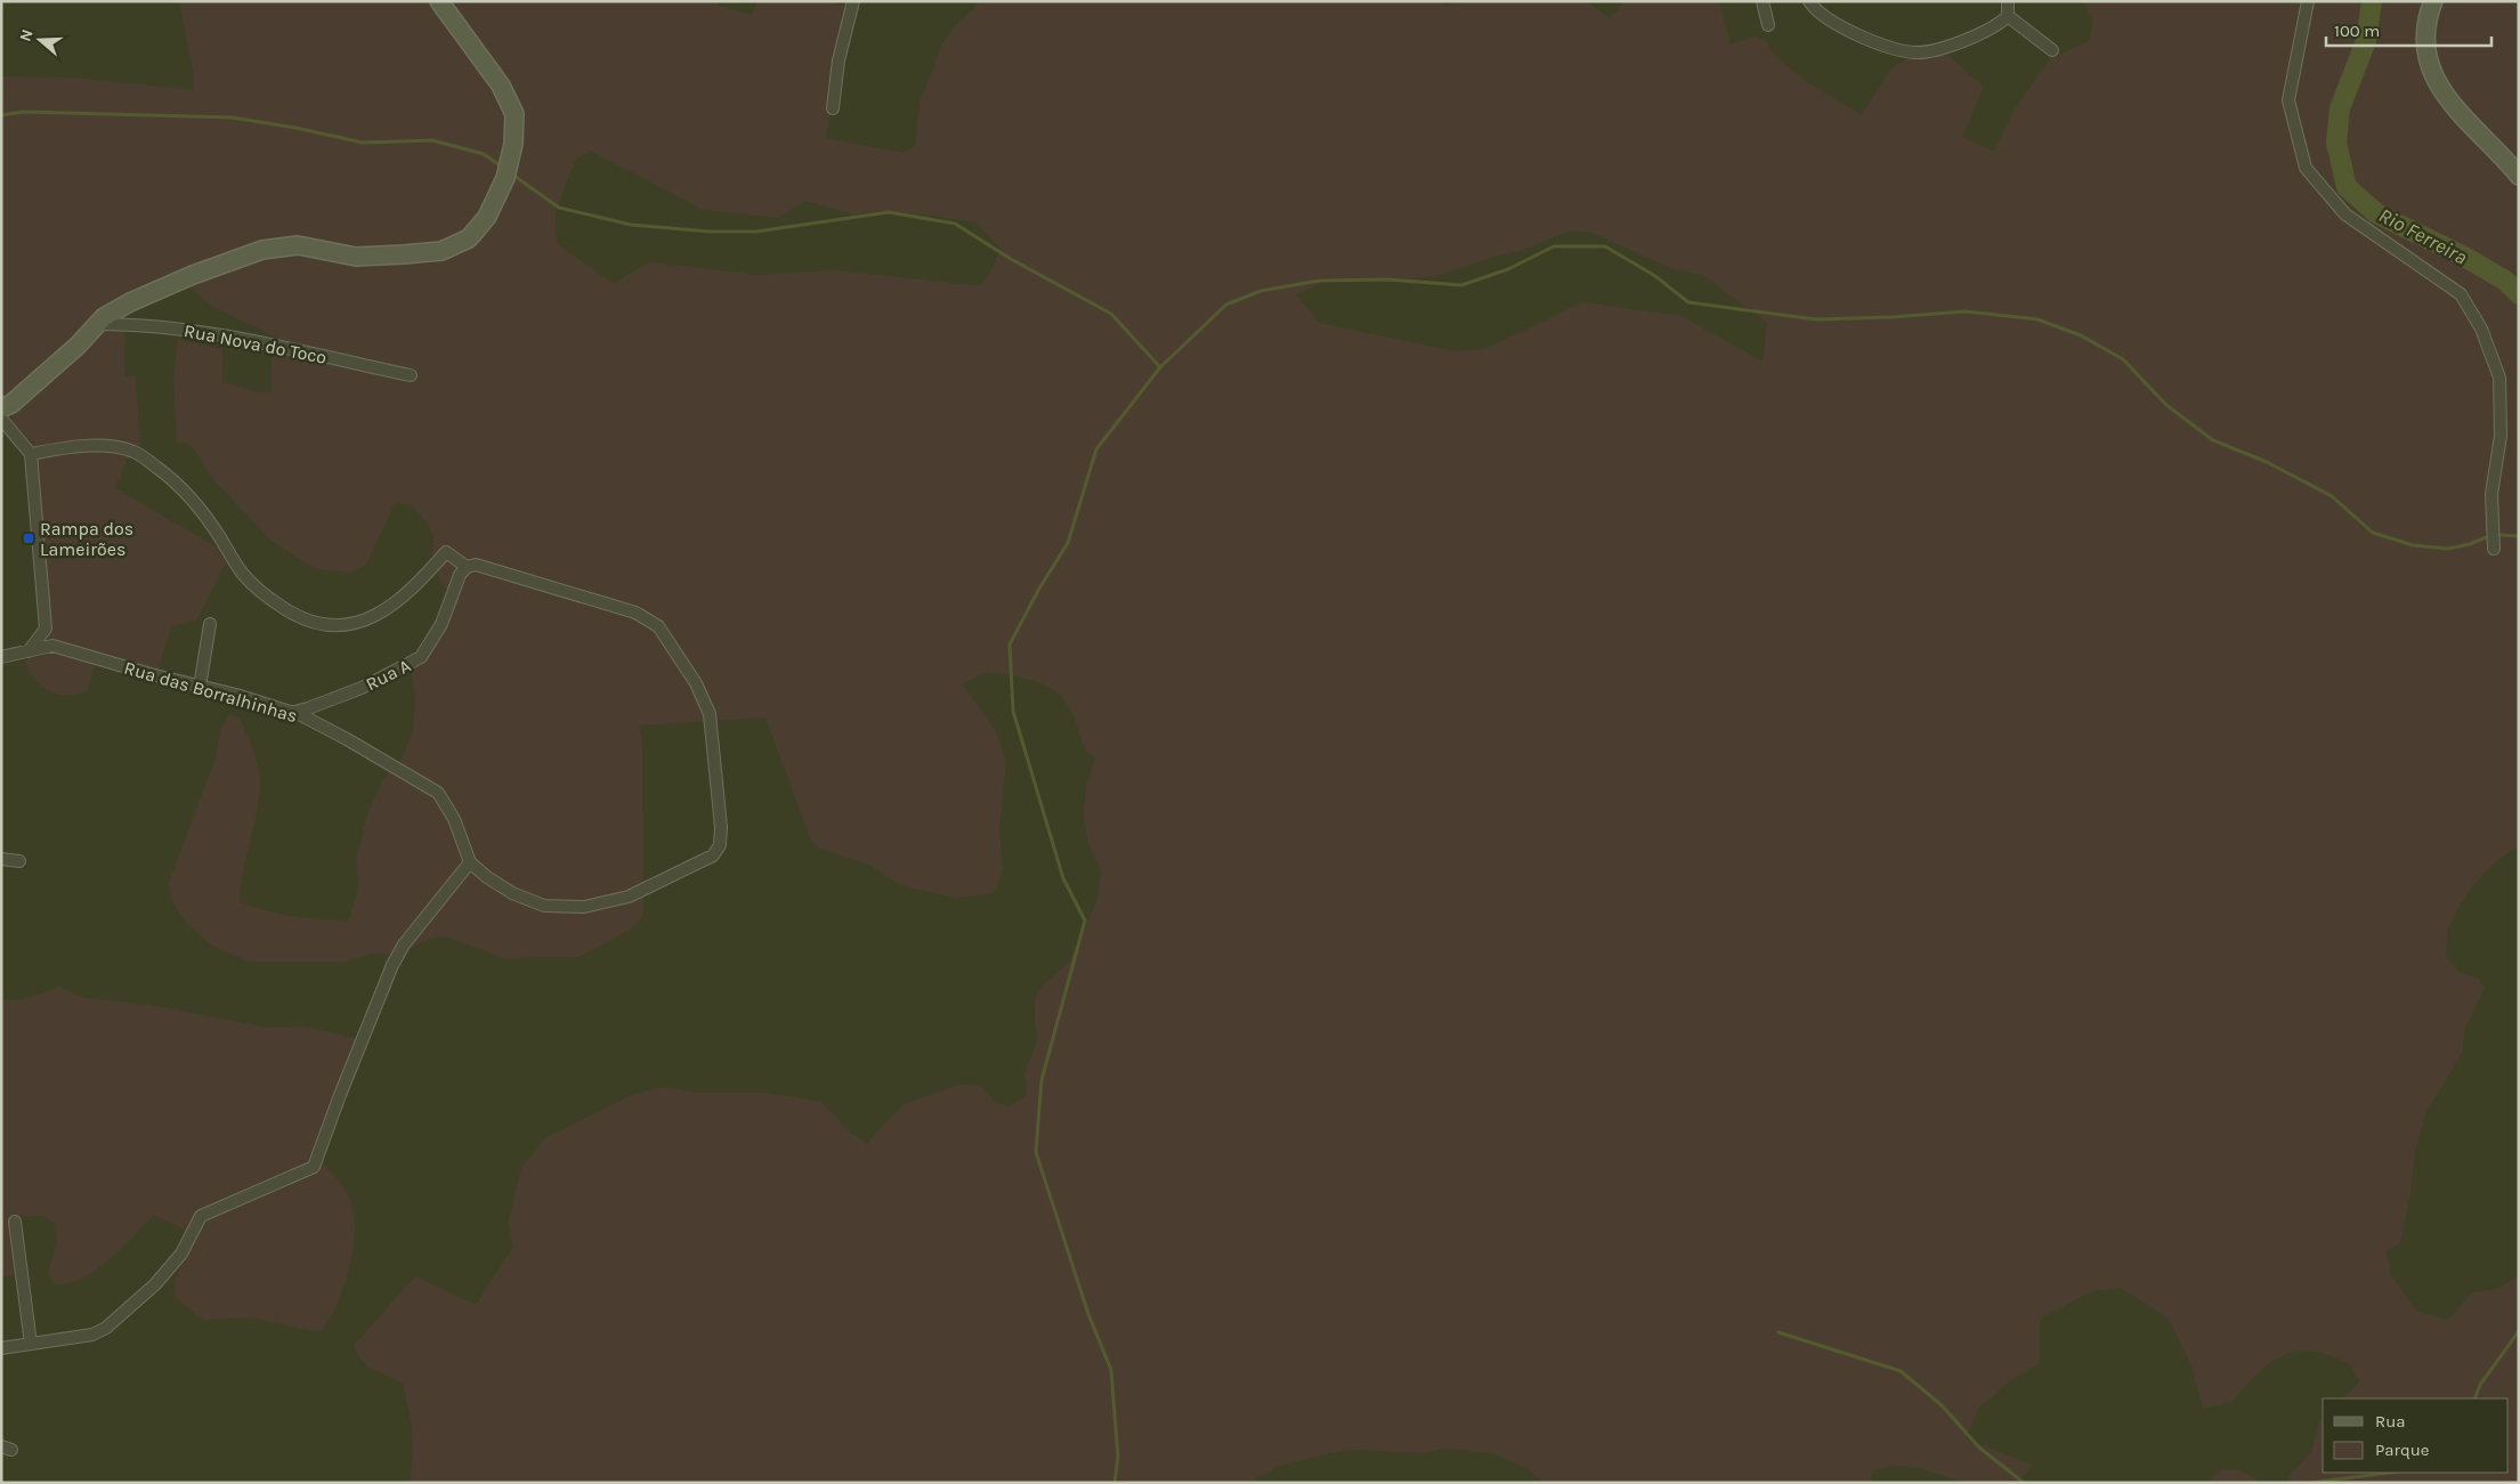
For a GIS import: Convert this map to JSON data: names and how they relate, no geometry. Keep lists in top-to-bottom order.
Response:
{
  "streets": {
    "street": ["Rua Nova do Toco", "Rua A", "Rua das Borralhinhas"]
  },
  "crossings": [
    ["Rua A", "Rua das Borralhinhas"]
  ],
  "water": ["Rio Ferreira"],
  "places": {
    "transit": ["Rampa dos Lameirões"]
  },
  "legend": ["Rua", "Parque"],
  "scale_bar": "100 m",
  "north": "left"
}
